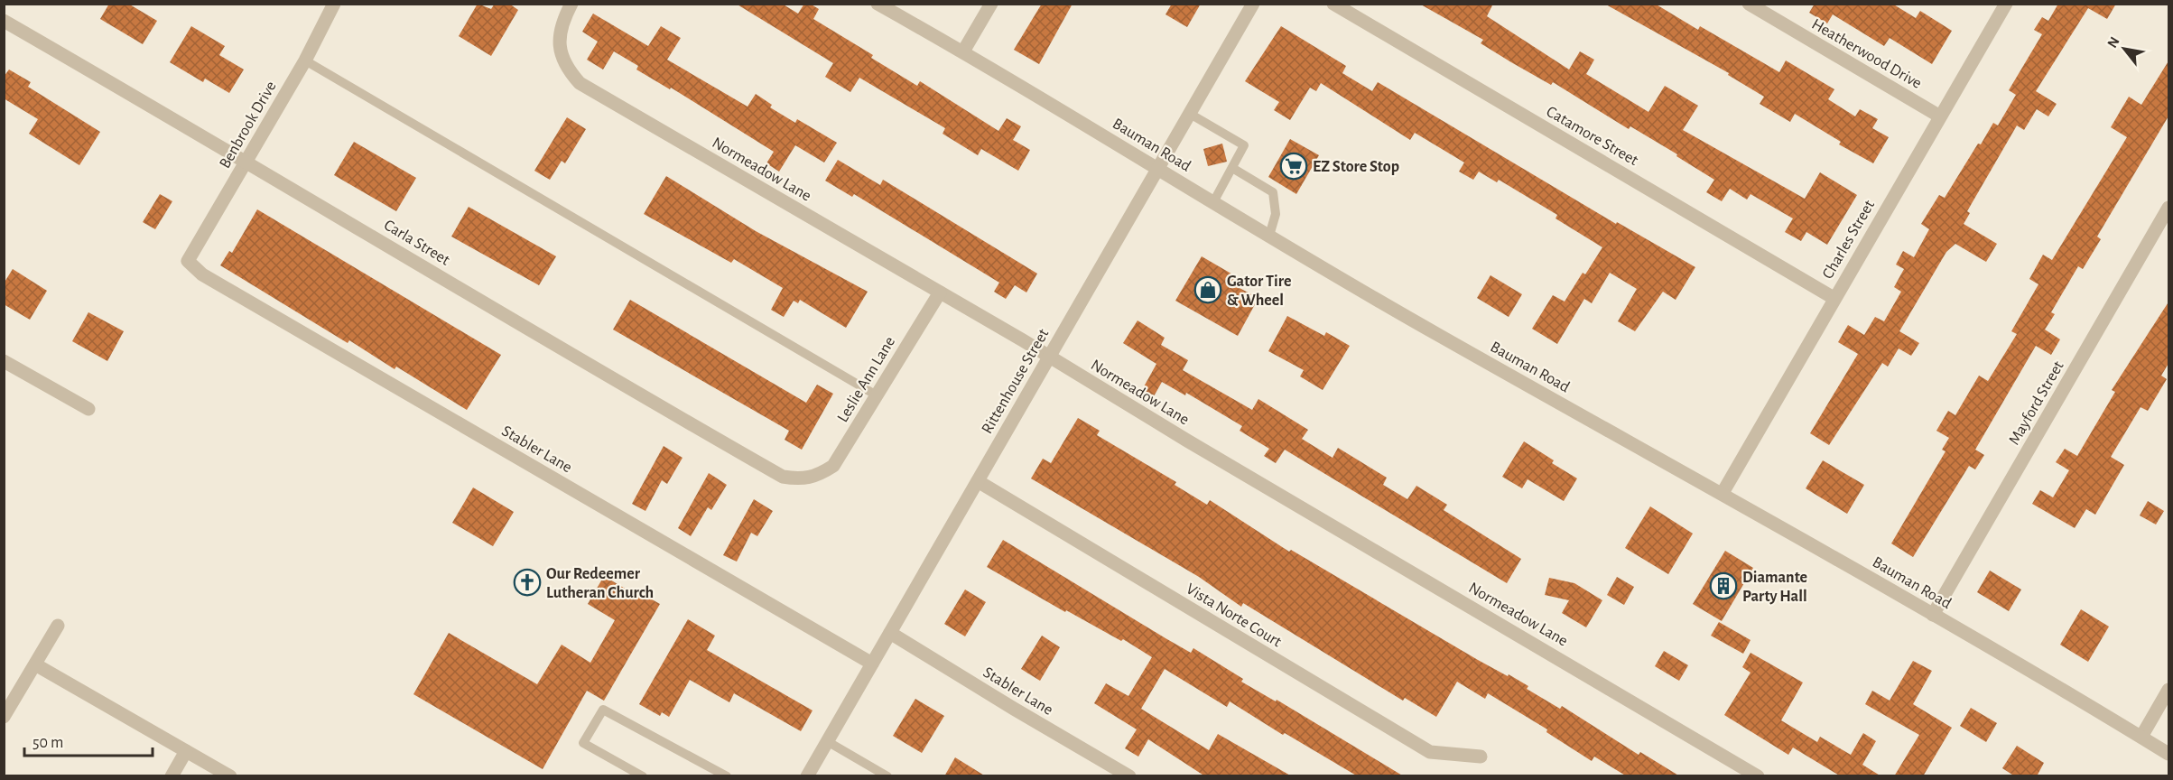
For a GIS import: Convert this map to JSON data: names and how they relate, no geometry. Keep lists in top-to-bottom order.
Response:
{
  "streets": {
    "street": [
      "Heatherwood Drive",
      "Benbrook Drive",
      "Catamore Street",
      "Bauman Road",
      "Normeadow Lane",
      "Charles Street",
      "Carla Street",
      "Leslie Ann Lane",
      "Rittenhouse Street",
      "Mayford Street",
      "Stabler Lane",
      "Vista Norte Court"
    ]
  },
  "crossings": [
    ["Heatherwood Drive", "Charles Street"],
    ["Benbrook Drive", "Carla Street"],
    ["Benbrook Drive", "Stabler Lane"],
    ["Catamore Street", "Charles Street"],
    ["Bauman Road", "Charles Street"],
    ["Bauman Road", "Rittenhouse Street"],
    ["Bauman Road", "Mayford Street"],
    ["Normeadow Lane", "Leslie Ann Lane"],
    ["Normeadow Lane", "Rittenhouse Street"],
    ["Carla Street", "Leslie Ann Lane"],
    ["Rittenhouse Street", "Stabler Lane"],
    ["Rittenhouse Street", "Vista Norte Court"]
  ],
  "places": {
    "supermarket": ["EZ Store Stop"],
    "shop": ["Gator Tire & Wheel"],
    "church": ["Our Redeemer Lutheran Church"],
    "building": ["Diamante Party Hall"]
  },
  "scale_bar": "50 m",
  "north": "top left"
}
